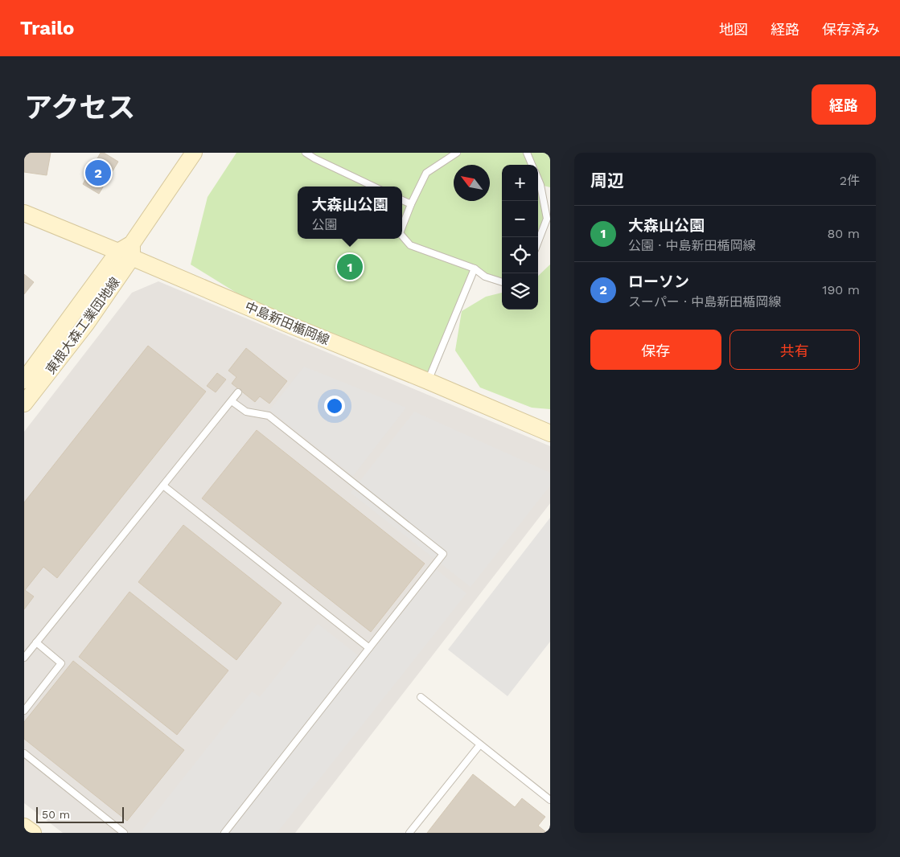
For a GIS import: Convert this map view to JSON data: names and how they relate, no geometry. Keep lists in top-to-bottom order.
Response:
{
  "streets": {
    "main road": ["中島新田楯岡線", "東根大森工業団地線"]
  },
  "crossings": [
    ["中島新田楯岡線", "東根大森工業団地線"]
  ],
  "scale_bar": "50 m",
  "north": "top left",
  "page": {
    "header": "Trailo",
    "nav": ["地図", "経路", "保存済み"],
    "title": "アクセス",
    "buttons": [
      "経路",
      ["保存", "共有"]
    ],
    "heading": ["周辺", "2件"],
    "pins": ["2", "1"],
    "map_buttons": ["+", "−"],
    "popup": ["大森山公園", "公園"],
    "list": [
      {
        "mark": "1",
        "name": "大森山公園",
        "note": "公園 · 中島新田楯岡線",
        "value": "80 m"
      },
      {
        "mark": "2",
        "name": "ローソン",
        "note": "スーパー · 中島新田楯岡線",
        "value": "190 m"
      }
    ],
    "scale": "50 m"
  }
}
